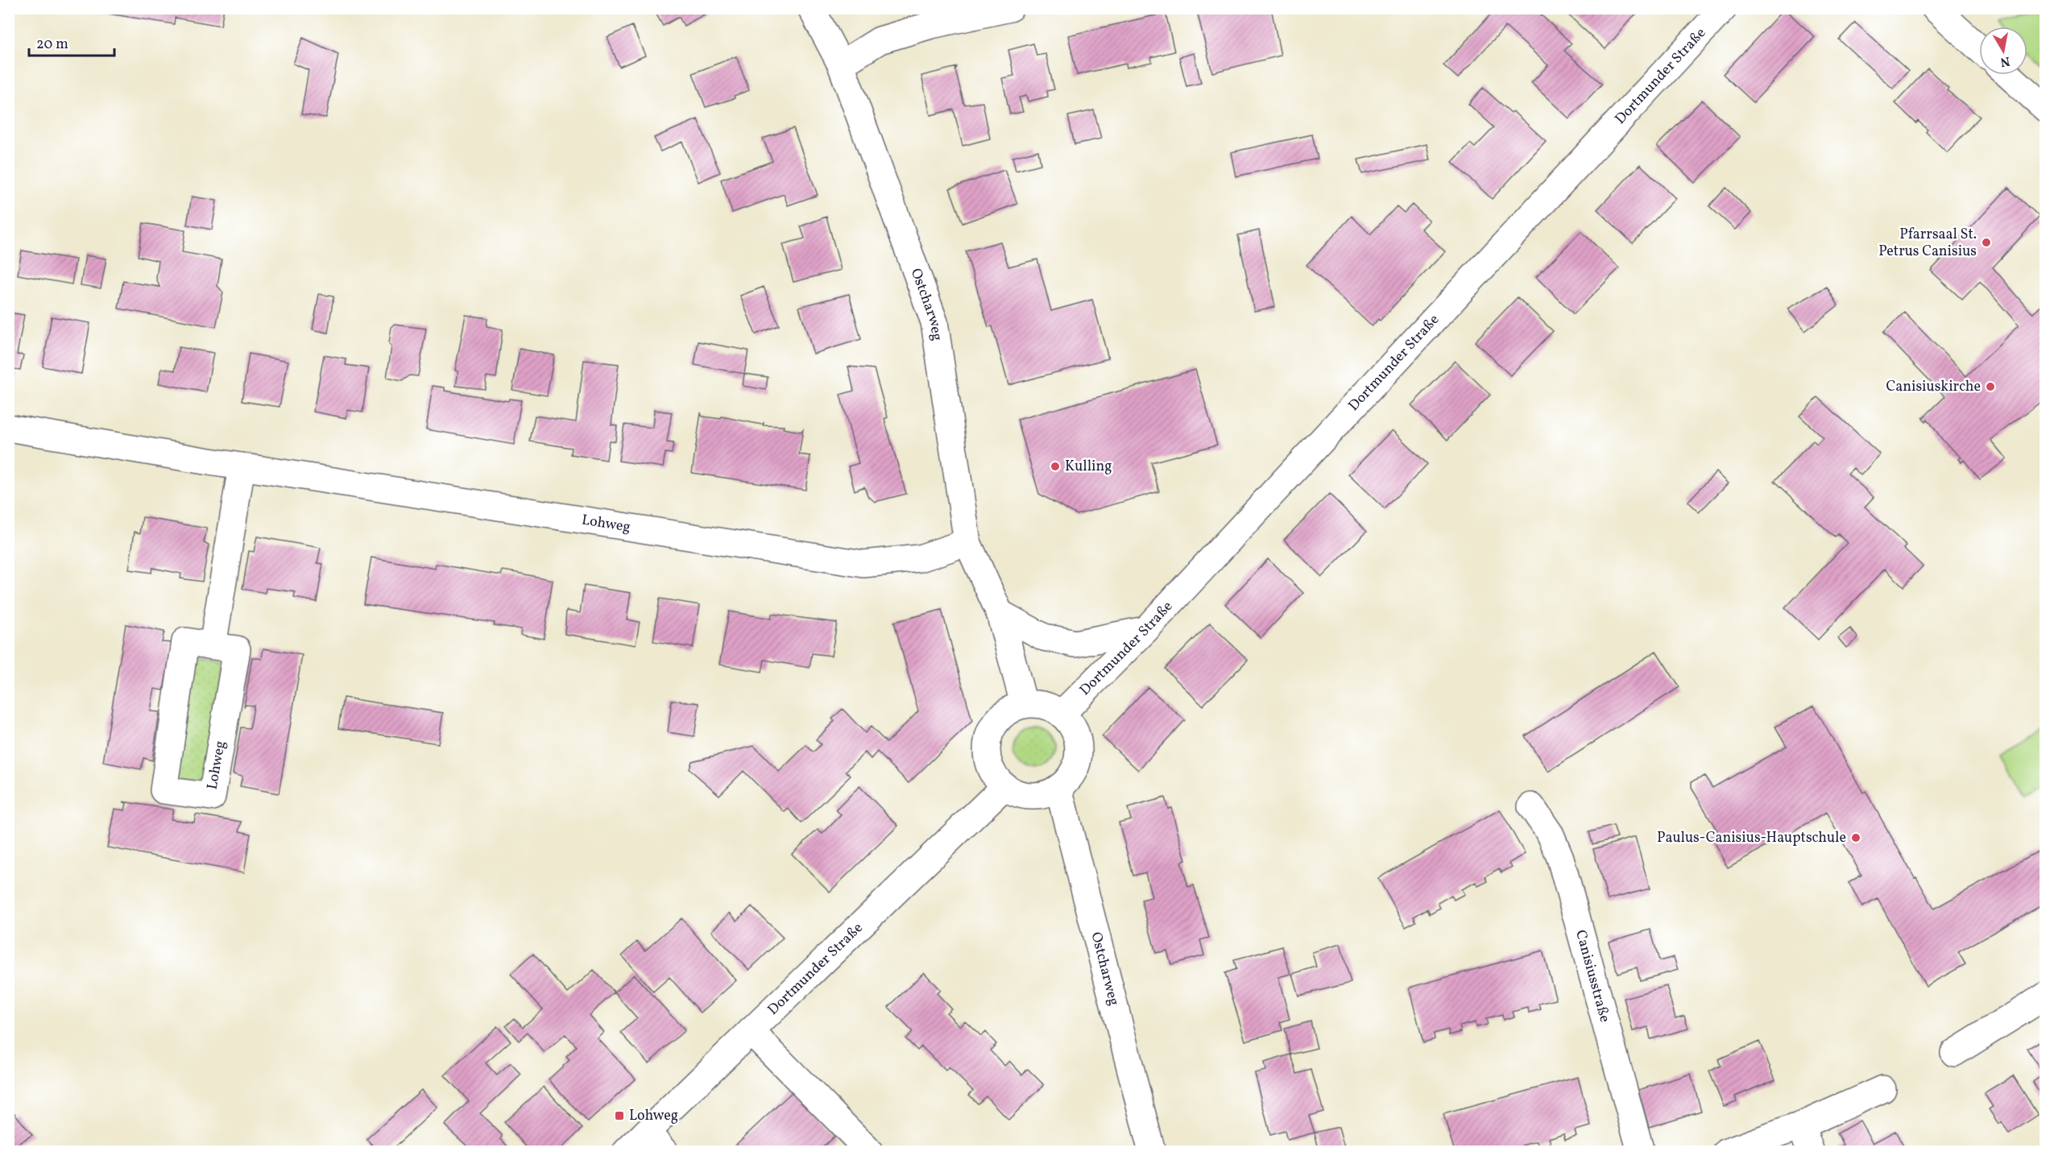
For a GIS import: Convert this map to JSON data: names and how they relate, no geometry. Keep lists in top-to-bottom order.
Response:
{
  "streets": {
    "street": [
      "Dortmunder Straße",
      "Ostcharweg",
      "Lohweg",
      "Canisiusstraße"
    ]
  },
  "crossings": [
    ["Dortmunder Straße", "Ostcharweg"],
    ["Ostcharweg", "Lohweg"]
  ],
  "places": {
    "other": [
      "Pfarrsaal St. Petrus Canisius",
      "Canisiuskirche",
      "Kulling",
      "Paulus-Canisius-Hauptschule"
    ],
    "transit": ["Lohweg"]
  },
  "scale_bar": "20 m",
  "north": "bottom"
}
